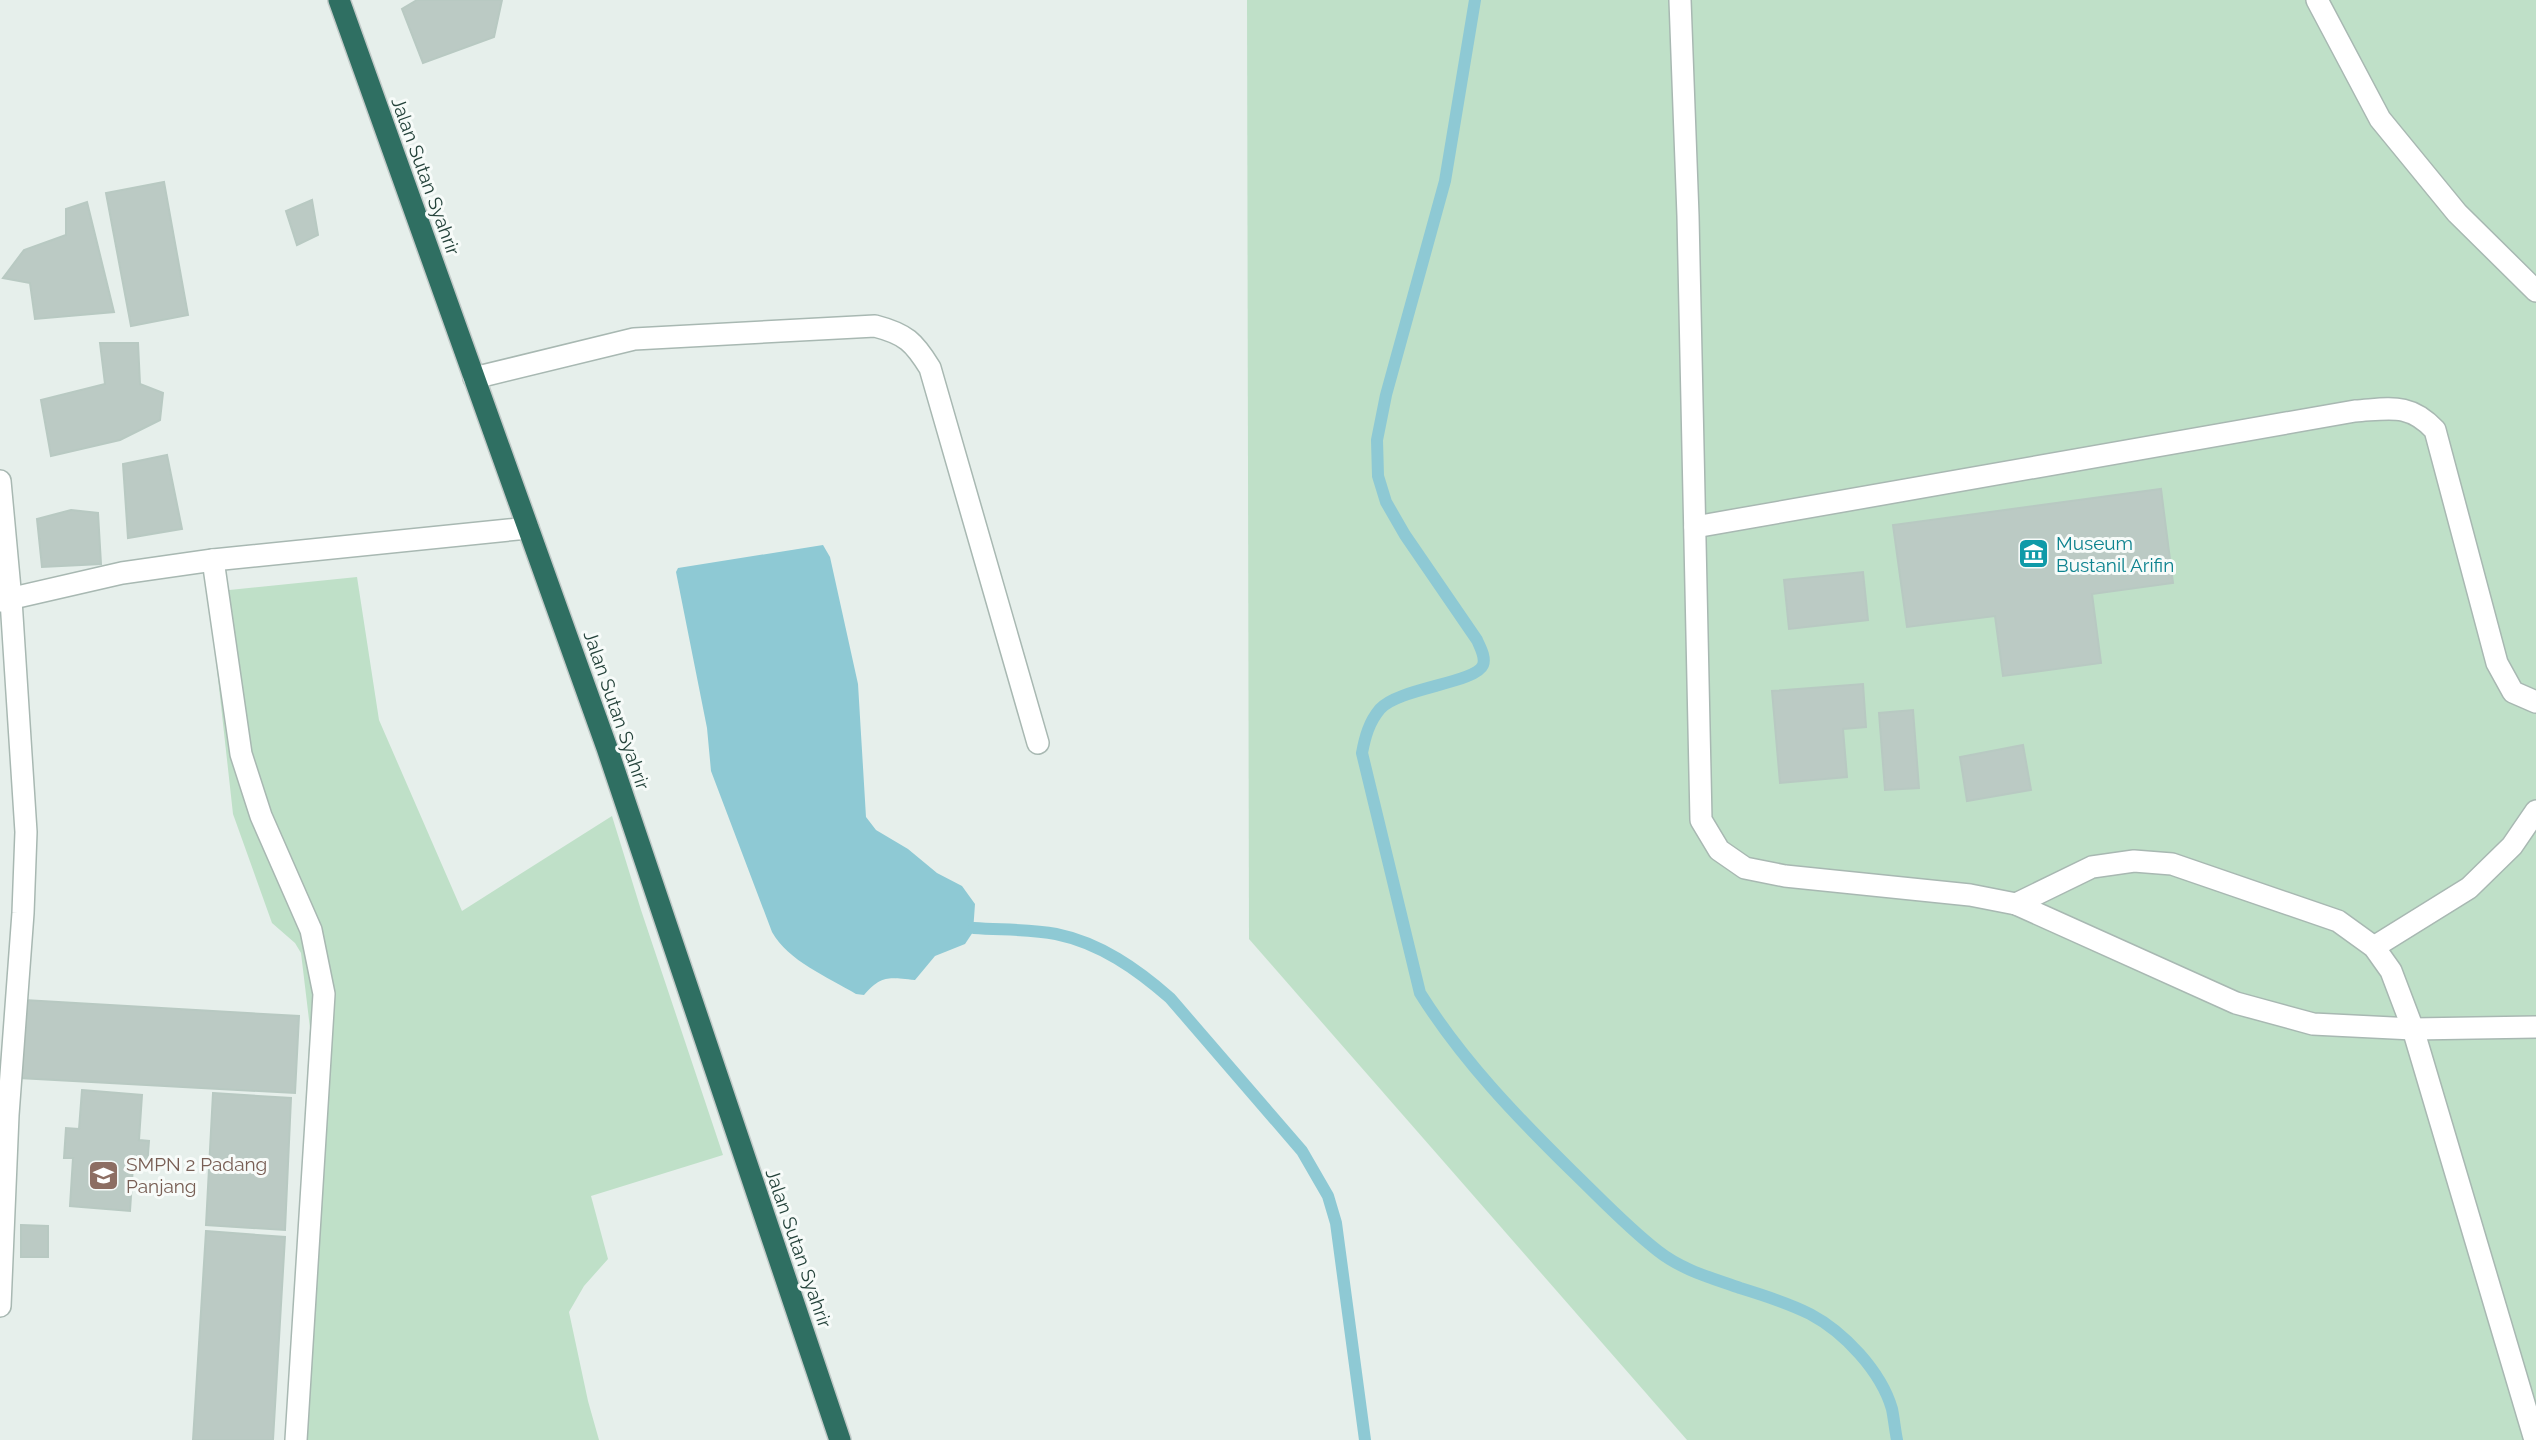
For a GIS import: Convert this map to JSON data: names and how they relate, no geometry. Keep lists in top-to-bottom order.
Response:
{
  "streets": {
    "highway": ["Jalan Sutan Syahrir"]
  },
  "places": {
    "museum": ["Museum Bustanil Arifin"],
    "school or university": ["SMPN 2 Padang Panjang"]
  }
}
